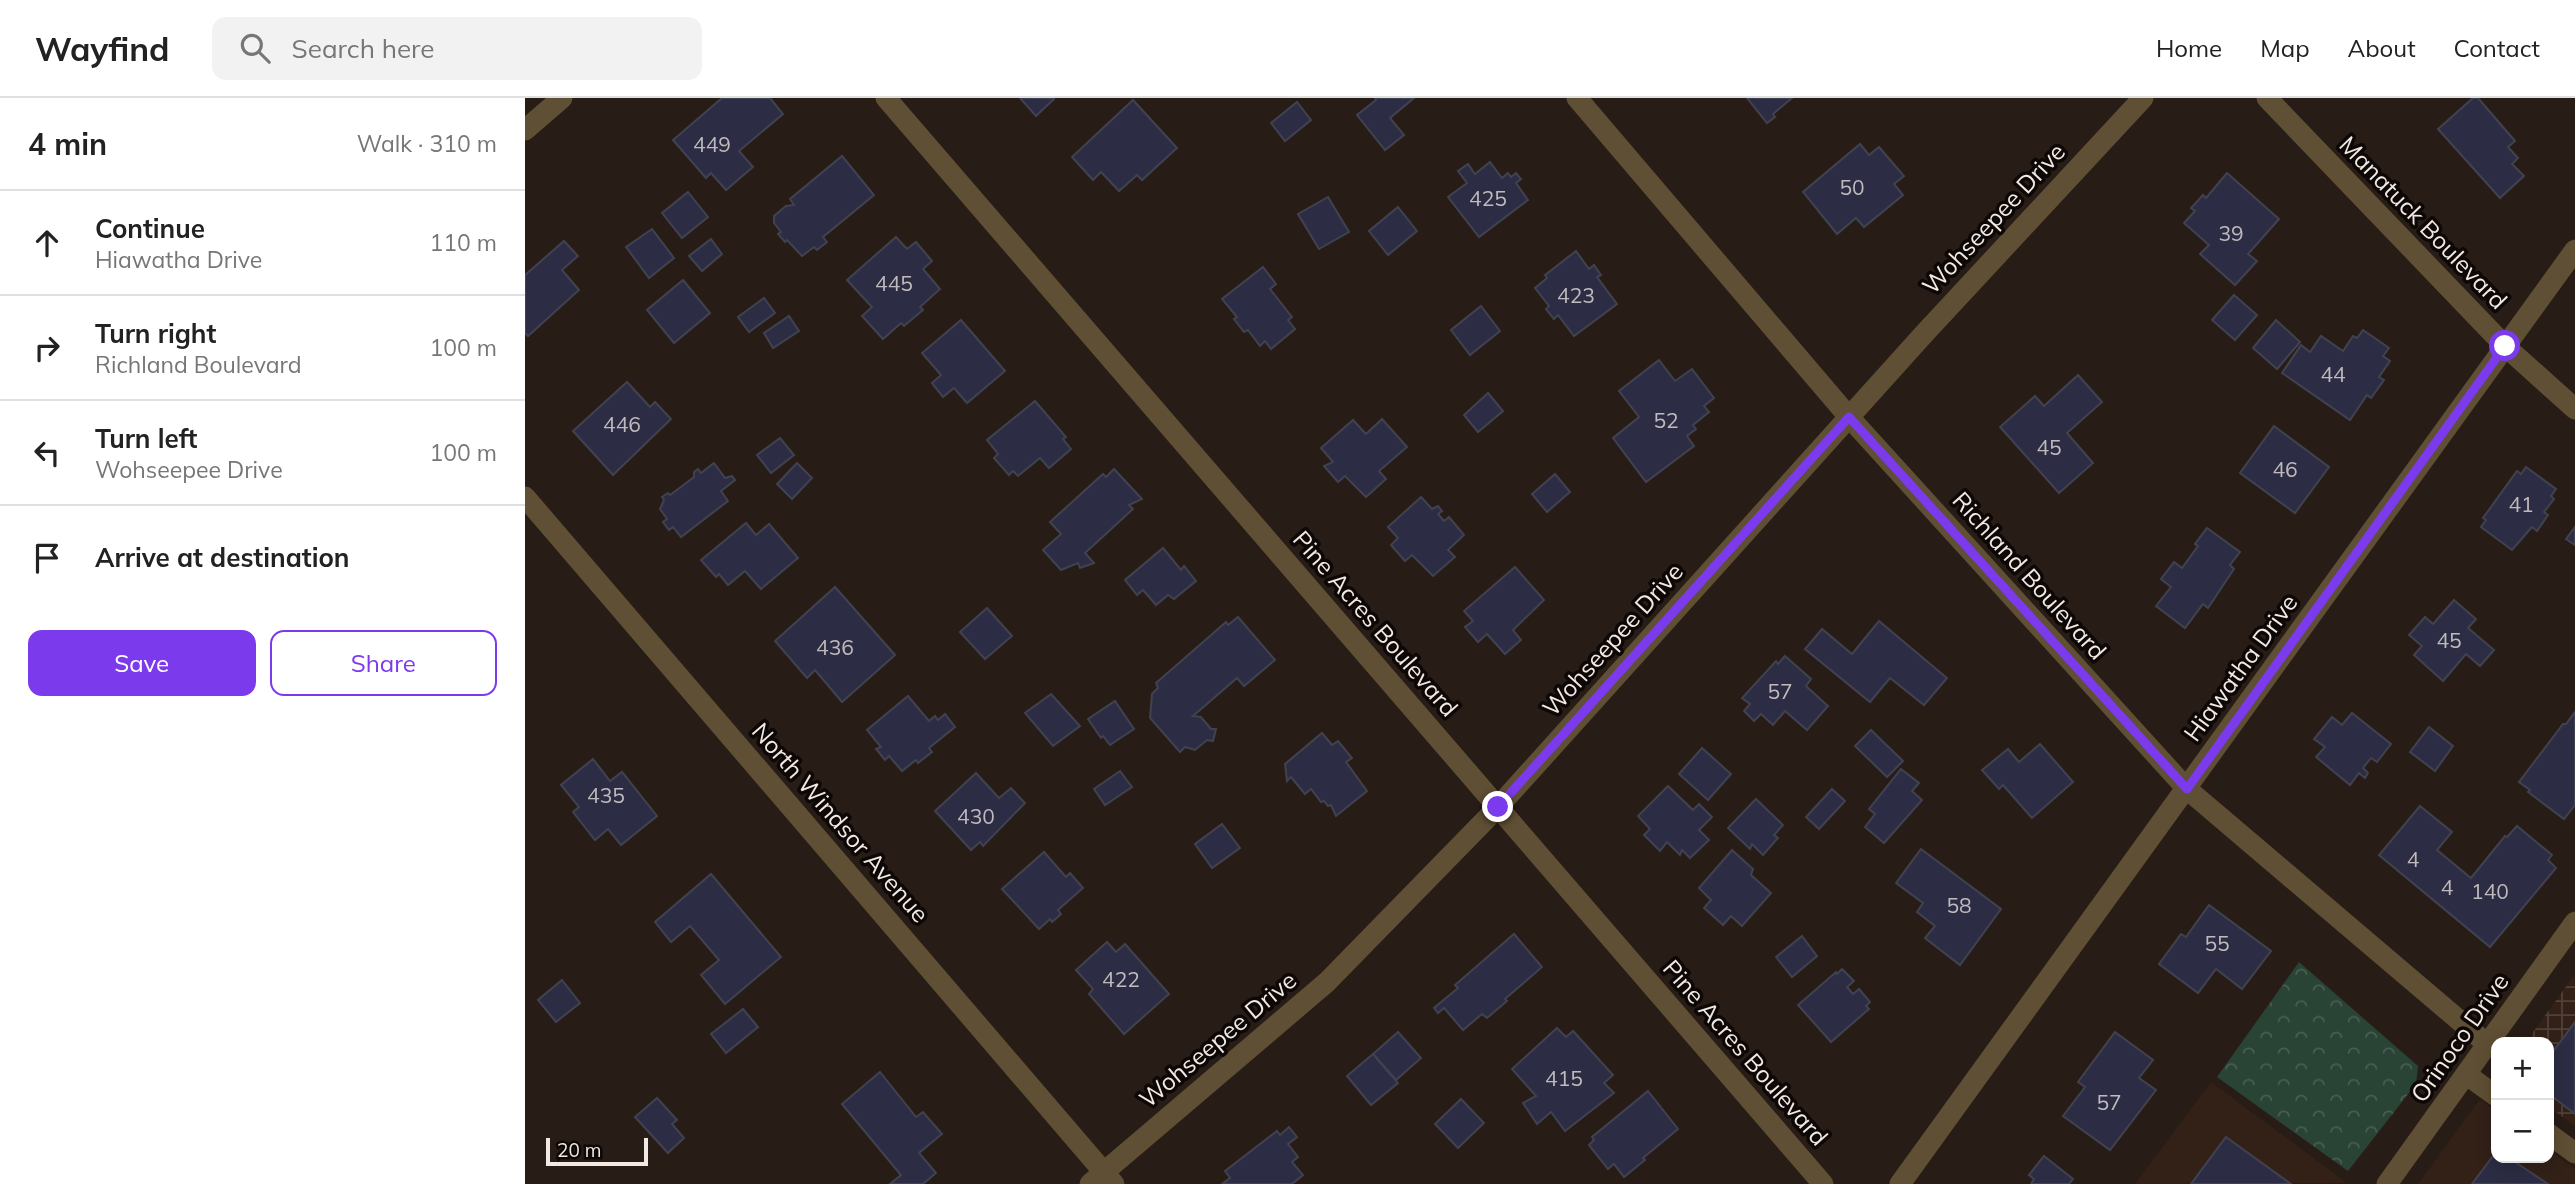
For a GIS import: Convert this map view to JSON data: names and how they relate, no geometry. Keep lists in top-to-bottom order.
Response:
{
  "streets": {
    "street": [
      "Wohseepee Drive",
      "Manatuck Boulevard",
      "Richland Boulevard",
      "Pine Acres Boulevard",
      "Hiawatha Drive",
      "North Windsor Avenue",
      "Orinoco Drive"
    ]
  },
  "crossings": [
    ["Wohseepee Drive", "Richland Boulevard"],
    ["Wohseepee Drive", "Pine Acres Boulevard"],
    ["Wohseepee Drive", "North Windsor Avenue"],
    ["Manatuck Boulevard", "Hiawatha Drive"],
    ["Richland Boulevard", "Hiawatha Drive"],
    ["Richland Boulevard", "Orinoco Drive"]
  ],
  "house_numbers": [
    "449",
    "50",
    "425",
    "39",
    "445",
    "423",
    "44",
    "52",
    "446",
    "45",
    "46",
    "41",
    "45",
    "436",
    "57",
    "435",
    "430",
    "4",
    "4",
    "140",
    "58",
    "55",
    "422",
    "415",
    "57"
  ],
  "scale_bar": "20 m",
  "page": {
    "header": "Wayfind",
    "search": "Search here",
    "nav": [
      "Home",
      "Map",
      "About",
      "Contact"
    ],
    "heading": ["4 min", "Walk · 310 m"],
    "list": [
      ["Continue", "Hiawatha Drive", "110 m"],
      ["Turn right", "Richland Boulevard", "100 m"],
      ["Turn left", "Wohseepee Drive", "100 m"],
      "Arrive at destination"
    ],
    "buttons": ["Save", "Share"],
    "map_buttons": ["+", "−"],
    "scale": "20 m"
  }
}
